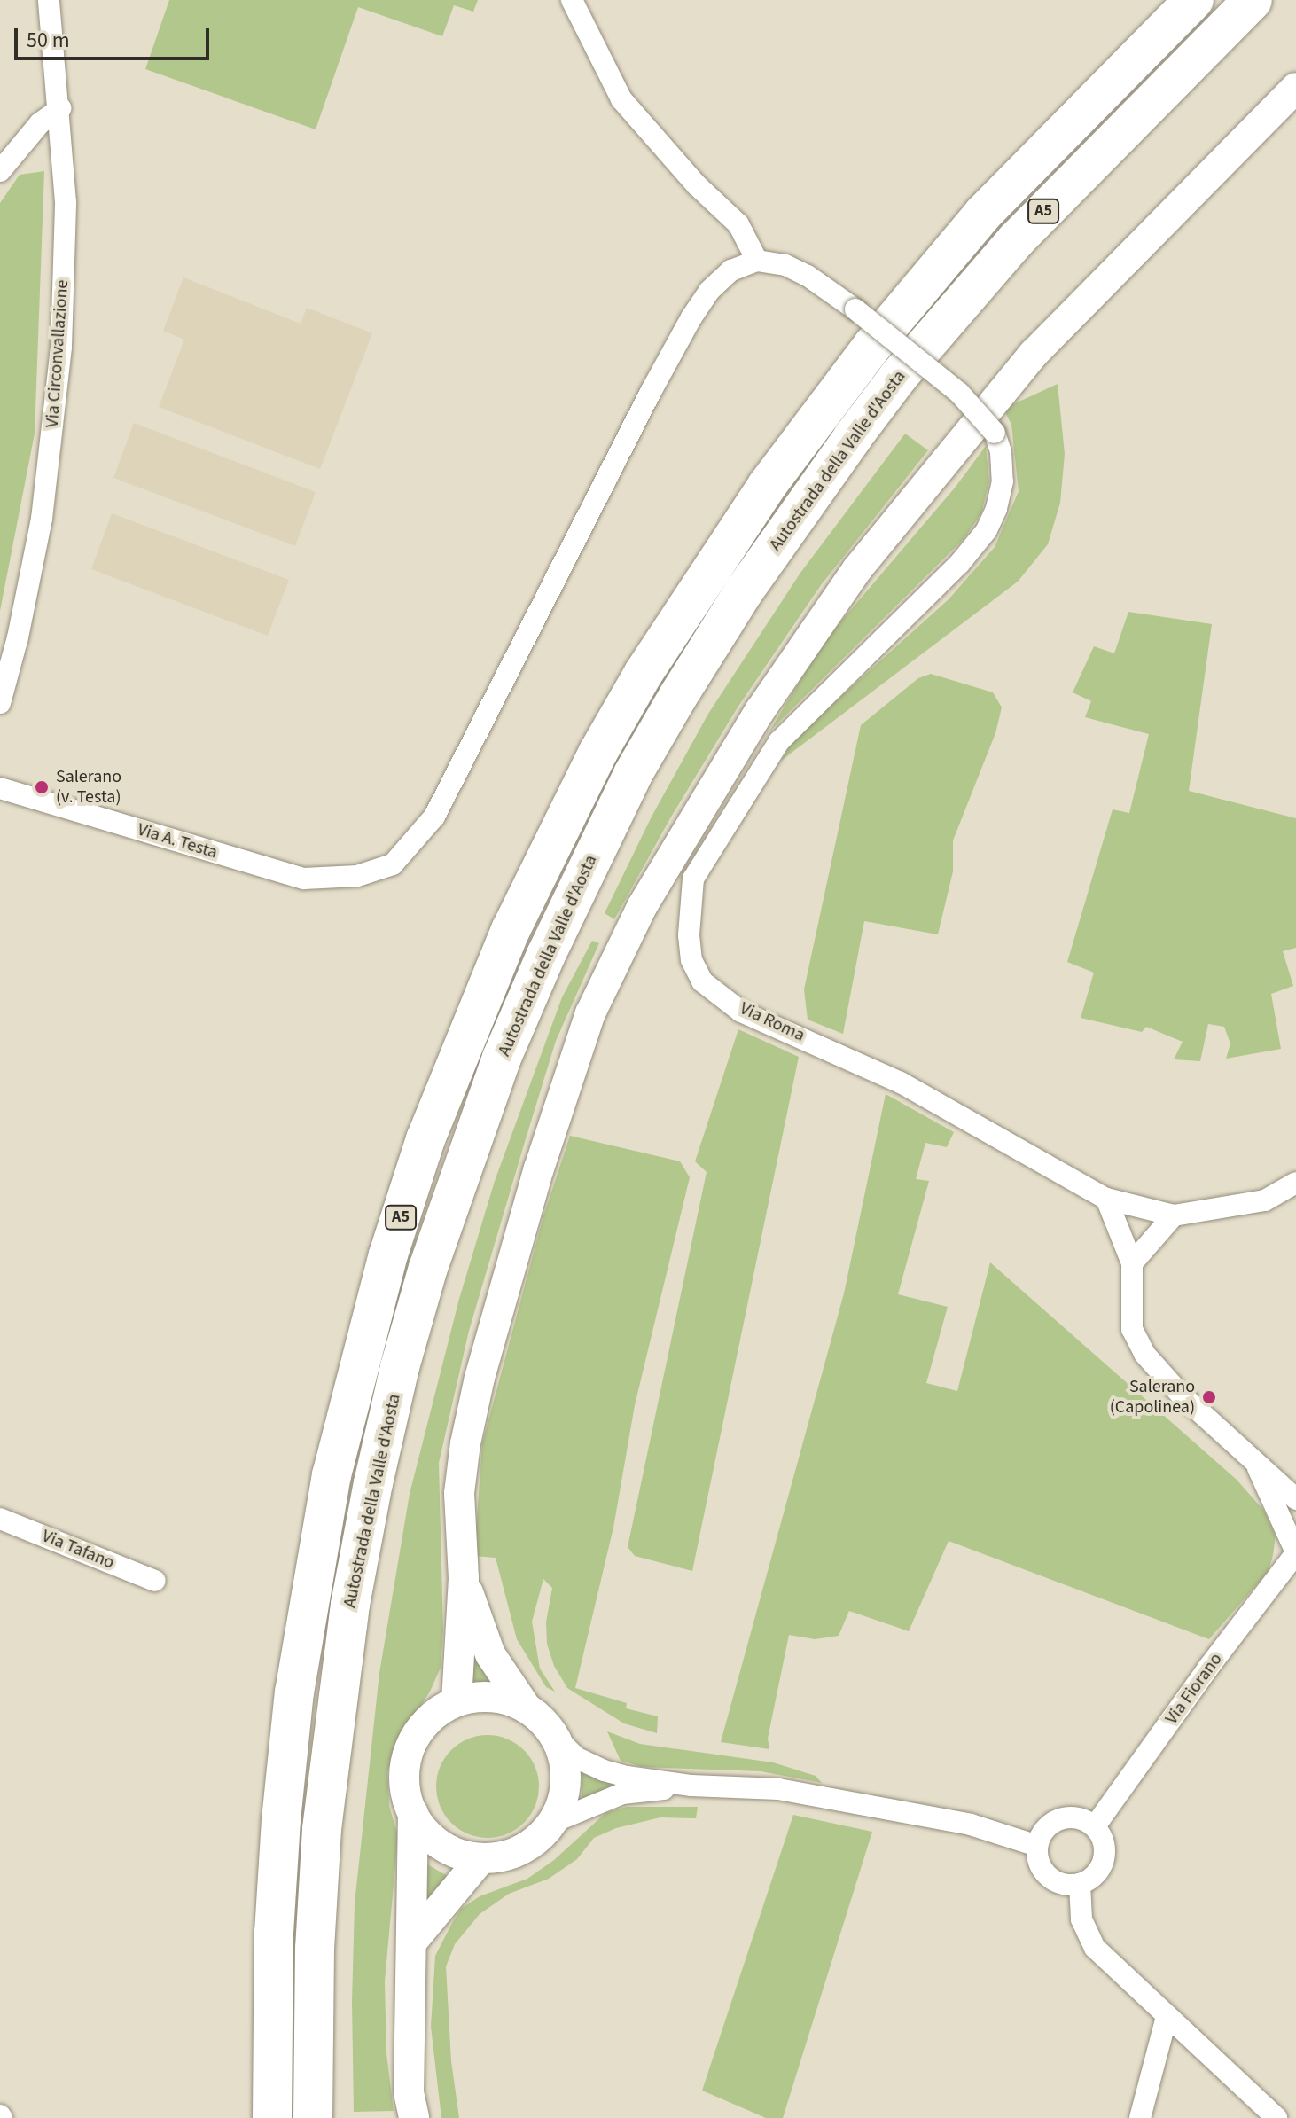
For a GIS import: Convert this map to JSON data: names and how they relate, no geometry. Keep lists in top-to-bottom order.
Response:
{
  "streets": {
    "highway": ["A5", "Autostrada della Valle d'Aosta"],
    "street": [
      "Via Circonvallazione",
      "Via A. Testa",
      "Via Roma",
      "Via Tafano",
      "Via Fiorano"
    ]
  },
  "crossings": [
    ["Via A. Testa", "Via Roma"]
  ],
  "places": ["Salerano (v. Testa)", "Salerano (Capolinea)"],
  "scale_bar": "50 m"
}
